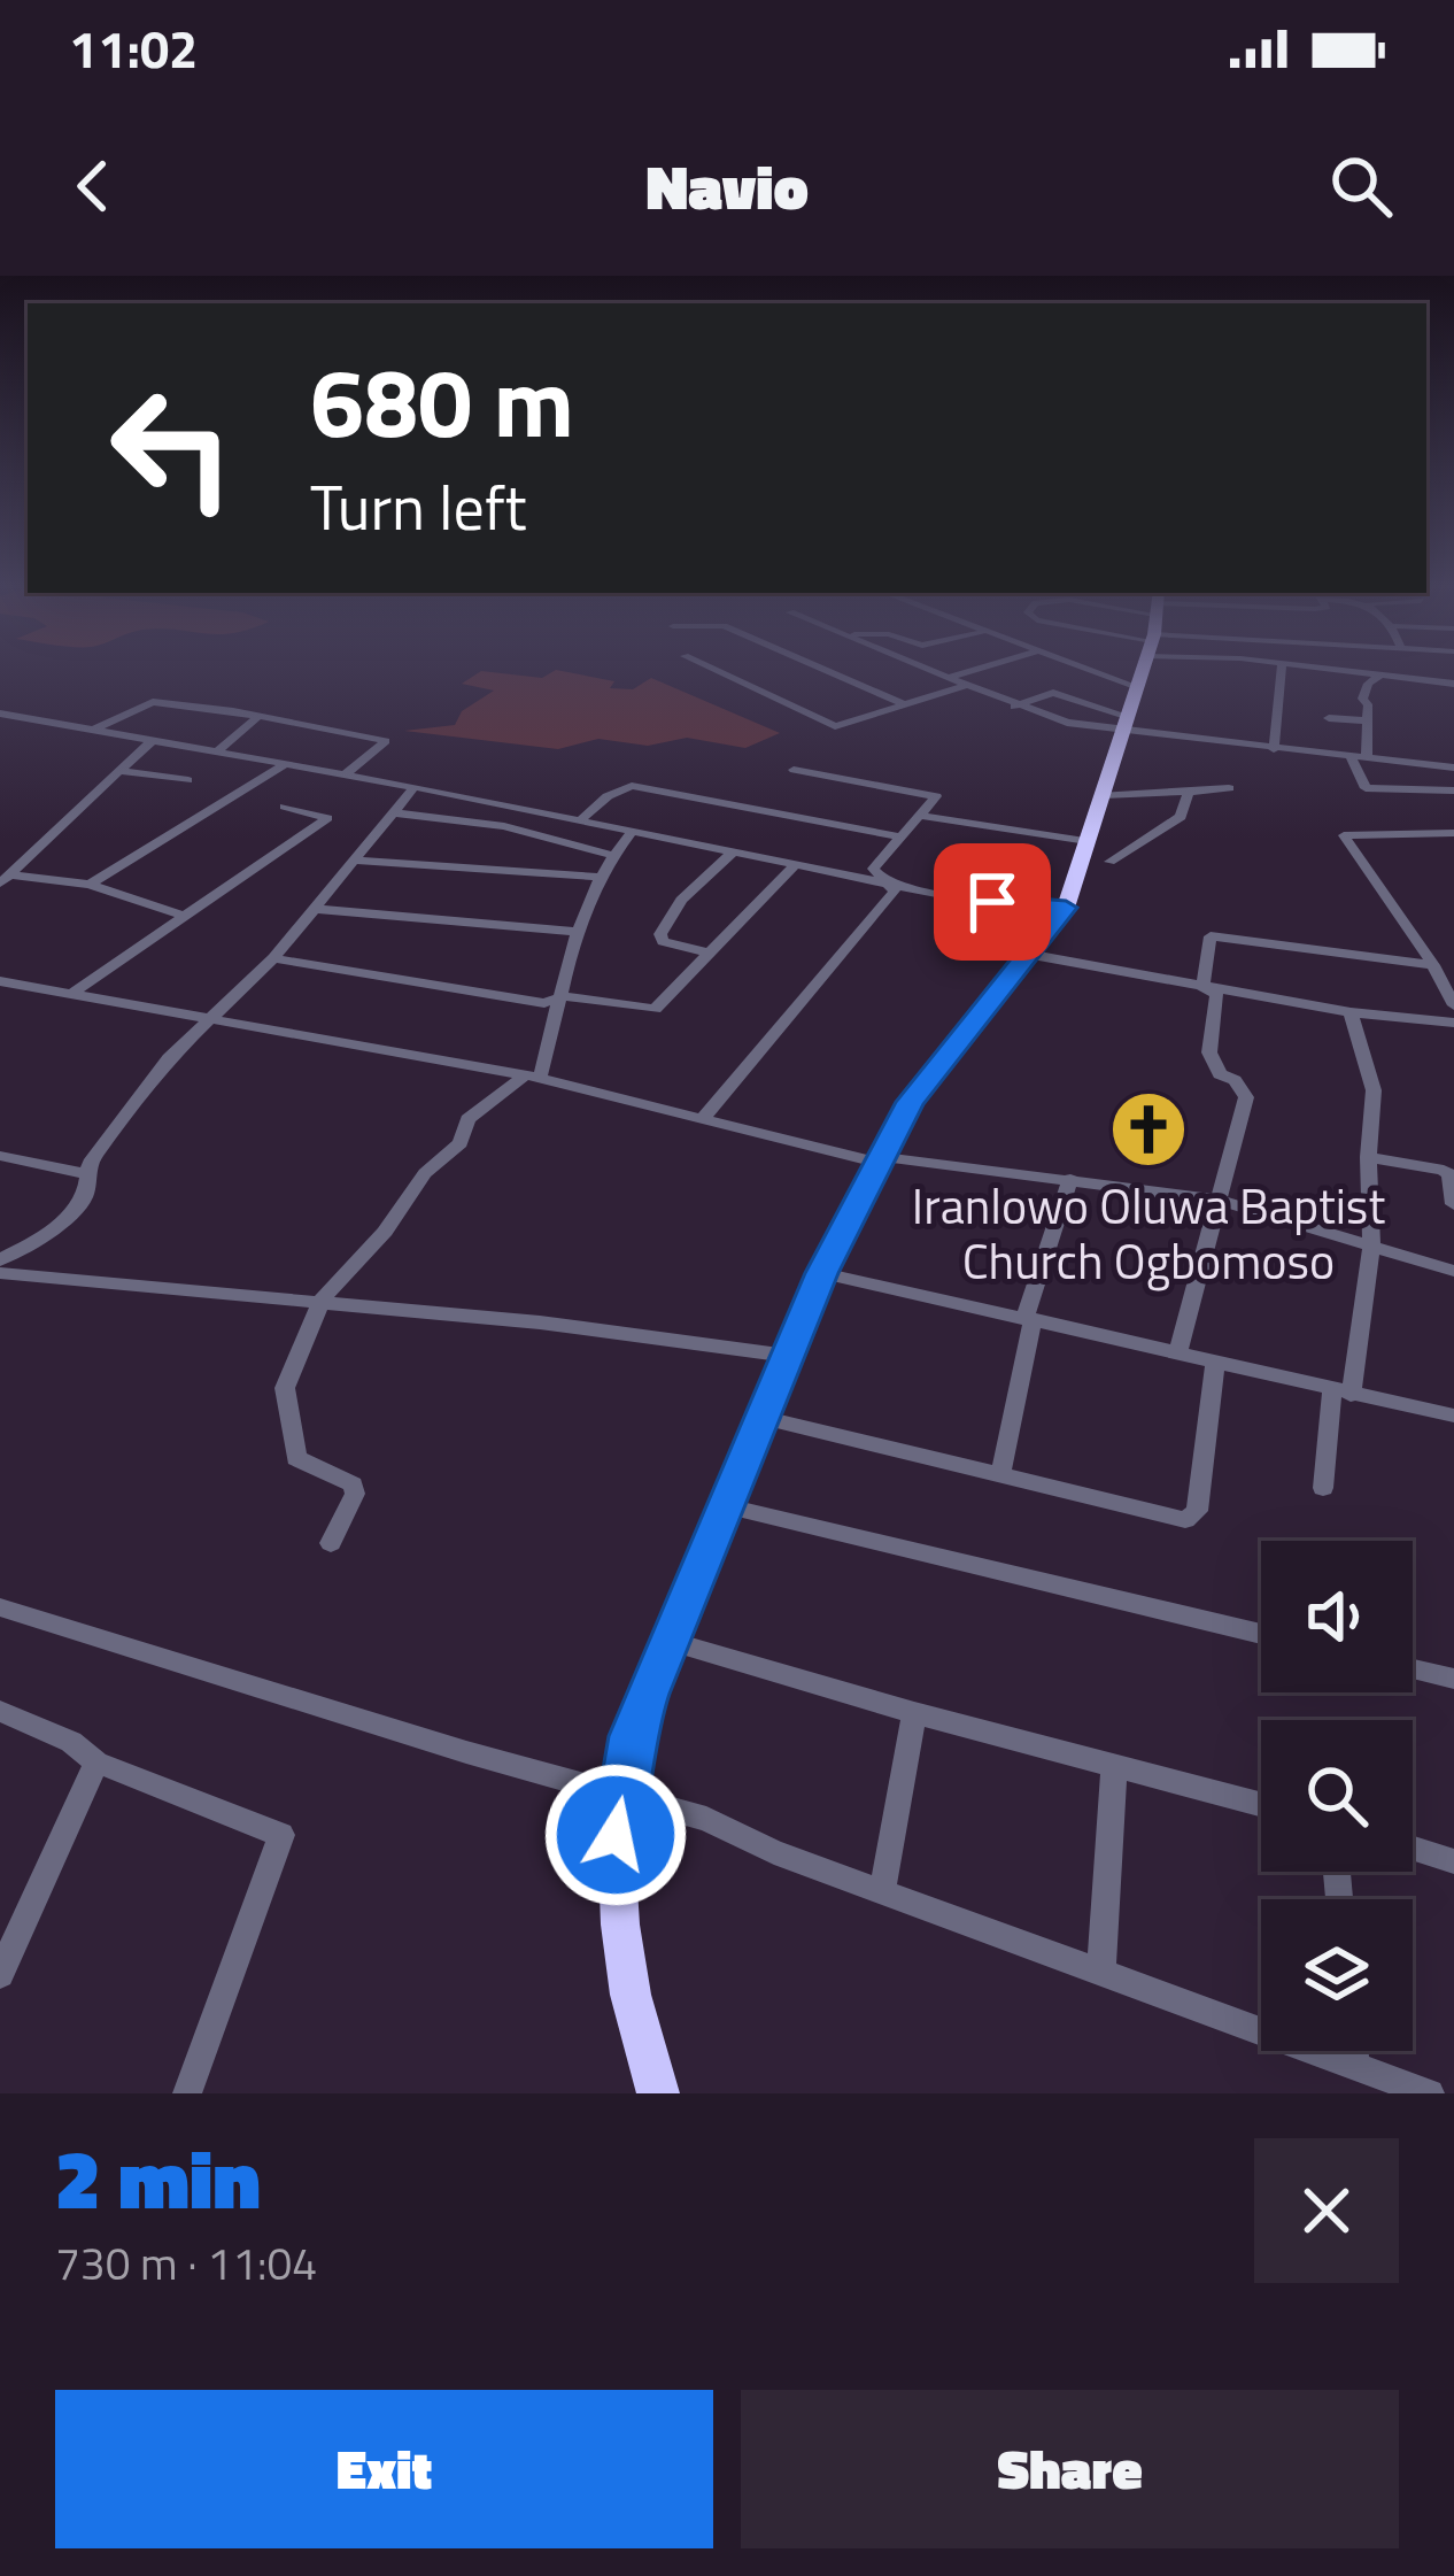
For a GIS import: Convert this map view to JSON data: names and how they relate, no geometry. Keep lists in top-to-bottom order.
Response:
{
  "places": {
    "church": ["Iranlowo Oluwa Baptist Church Ogbomoso"]
  },
  "page": {
    "status": "11:02",
    "header": "Navio",
    "turn": ["680 m", "Turn left"],
    "heading": ["2 min", "730 m · 11:04"],
    "buttons": ["Exit", "Share"]
  }
}
